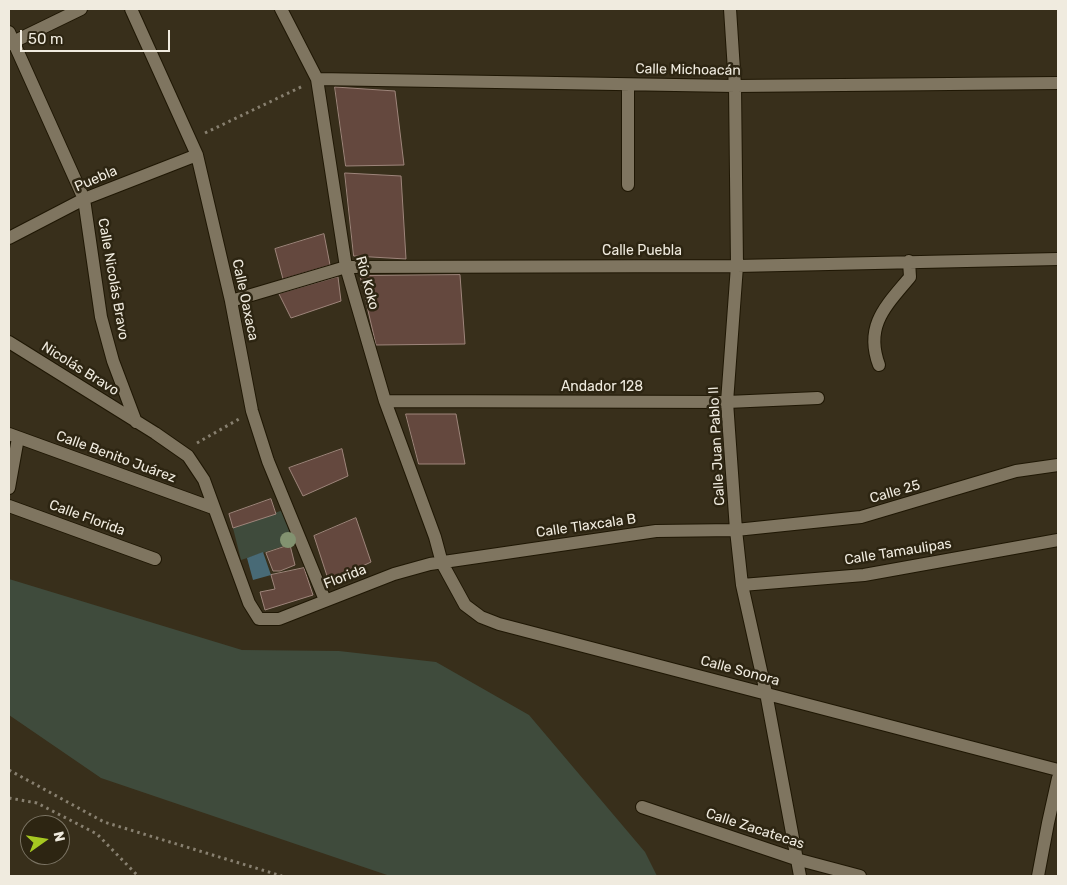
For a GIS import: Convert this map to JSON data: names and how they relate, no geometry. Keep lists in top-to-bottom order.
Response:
{
  "streets": {
    "street": [
      "Calle Michoacán",
      "Puebla",
      "Calle Puebla",
      "Calle Nicolás Bravo",
      "Río Koko",
      "Calle Oaxaca",
      "Nicolás Bravo",
      "Andador 128",
      "Calle Juan Pablo II",
      "Calle Benito Juárez",
      "Calle 25",
      "Calle Florida",
      "Calle Tlaxcala B",
      "Calle Tamaulipas",
      "Florida",
      "Calle Sonora",
      "Calle Zacatecas"
    ]
  },
  "crossings": [
    ["Calle Michoacán", "Río Koko"],
    ["Calle Michoacán", "Calle Juan Pablo II"],
    ["Puebla", "Calle Nicolás Bravo"],
    ["Puebla", "Calle Oaxaca"],
    ["Calle Puebla", "Río Koko"],
    ["Calle Puebla", "Calle Oaxaca"],
    ["Calle Puebla", "Calle Juan Pablo II"],
    ["Calle Nicolás Bravo", "Nicolás Bravo"],
    ["Río Koko", "Andador 128"],
    ["Río Koko", "Calle Tlaxcala B"],
    ["Río Koko", "Florida"],
    ["Río Koko", "Calle Sonora"],
    ["Calle Oaxaca", "Florida"],
    ["Andador 128", "Calle Juan Pablo II"],
    ["Calle Juan Pablo II", "Calle 25"],
    ["Calle Juan Pablo II", "Calle Tlaxcala B"],
    ["Calle Juan Pablo II", "Calle Tamaulipas"],
    ["Calle Juan Pablo II", "Calle Sonora"],
    ["Calle Juan Pablo II", "Calle Zacatecas"],
    ["Calle Benito Juárez", "Florida"],
    ["Calle 25", "Calle Tlaxcala B"],
    ["Calle Tlaxcala B", "Florida"],
    ["Calle Tlaxcala B", "Calle Sonora"],
    ["Florida", "Calle Sonora"]
  ],
  "scale_bar": "50 m",
  "north": "right"
}
